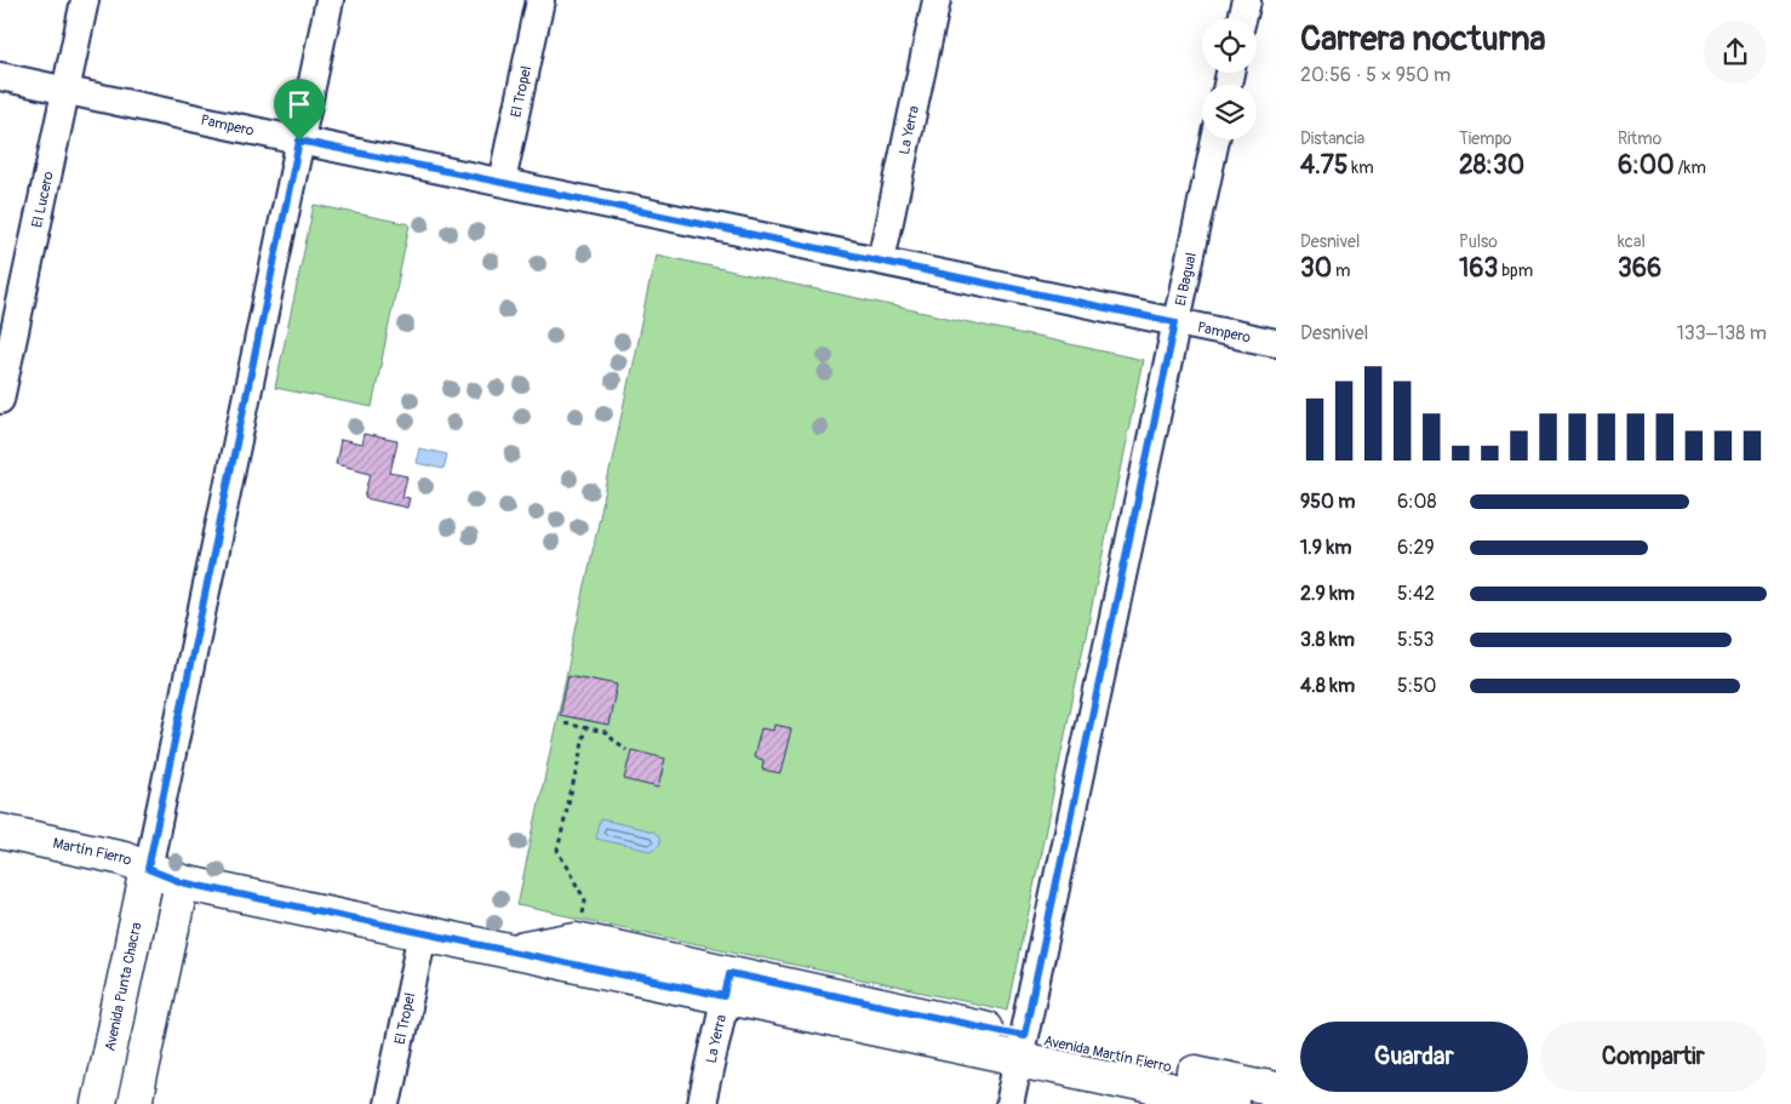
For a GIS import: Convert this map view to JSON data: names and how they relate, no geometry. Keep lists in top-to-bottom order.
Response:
{
  "streets": {
    "street": [
      "El Tropel",
      "Pampero",
      "La Yerra",
      "El Lucero",
      "El Bagual",
      "Martín Fierro",
      "Avenida Punta Chacra",
      "Avenida Martín Fierro"
    ]
  },
  "crossings": [
    ["El Tropel", "Pampero"],
    ["El Tropel", "Avenida Martín Fierro"],
    ["Pampero", "La Yerra"],
    ["Pampero", "El Lucero"],
    ["Pampero", "El Bagual"],
    ["La Yerra", "Avenida Martín Fierro"],
    ["El Bagual", "Avenida Martín Fierro"],
    ["Martín Fierro", "Avenida Punta Chacra"],
    ["Martín Fierro", "Avenida Martín Fierro"]
  ],
  "page": {
    "heading": ["Carrera nocturna", "20:56 · 5 × 950 m"],
    "stats": [
      ["Distancia", "4.75 km"],
      ["Tiempo", "28:30"],
      ["Ritmo", "6:00 /km"],
      ["Desnivel", "30 m"],
      ["Pulso", "163 bpm"],
      ["kcal", "366"]
    ],
    "chart": ["Desnivel", "133–138 m"],
    "list": [
      {
        "name": "950 m",
        "note": "6:08"
      },
      {
        "name": "1.9 km",
        "note": "6:29"
      },
      {
        "name": "2.9 km",
        "note": "5:42"
      },
      {
        "name": "3.8 km",
        "note": "5:53"
      },
      {
        "name": "4.8 km",
        "note": "5:50"
      }
    ],
    "buttons": ["Guardar", "Compartir"]
  }
}
